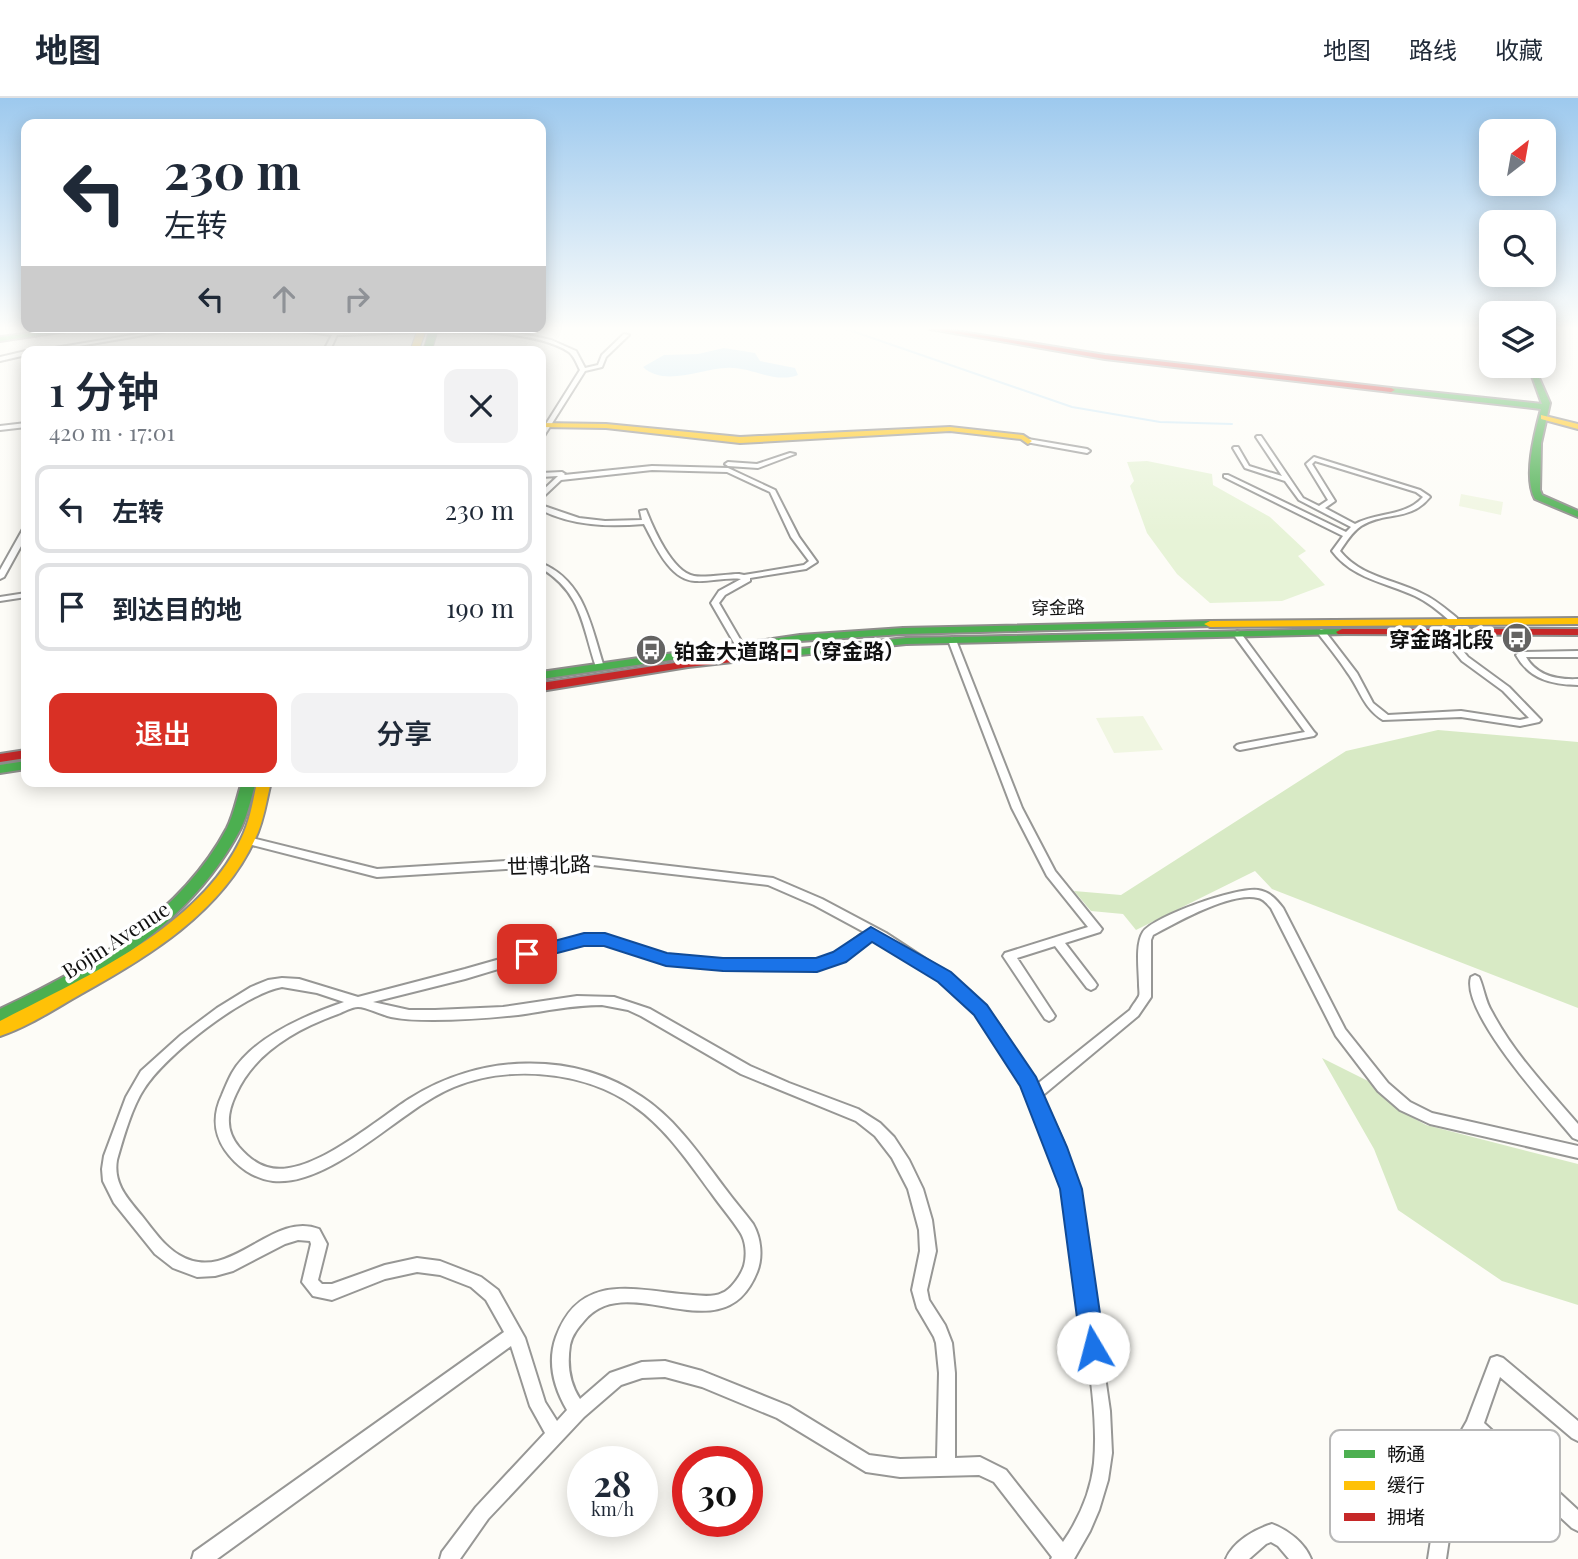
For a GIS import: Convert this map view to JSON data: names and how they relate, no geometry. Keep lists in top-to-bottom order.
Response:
{
  "streets": {
    "main road": ["穿金路", "Bojin Avenue"],
    "street": ["世博北路"]
  },
  "crossings": [
    ["世博北路", "Bojin Avenue"]
  ],
  "places": {
    "bus stop": ["穿金路北段", "铂金大道路口（穿金路）"]
  },
  "legend": ["畅通", "缓行", "拥堵"],
  "north": "top right",
  "page": {
    "header": "地图",
    "nav": ["地图", "路线", "收藏"],
    "turn": ["230 m", "左转"],
    "heading": ["1 分钟", "420 m · 17:01"],
    "list": [
      {
        "name": "左转",
        "value": "230 m"
      },
      {
        "name": "到达目的地",
        "value": "190 m"
      }
    ],
    "buttons": ["退出", "分享"],
    "speed": "28 km/h",
    "limit": "30"
  }
}
